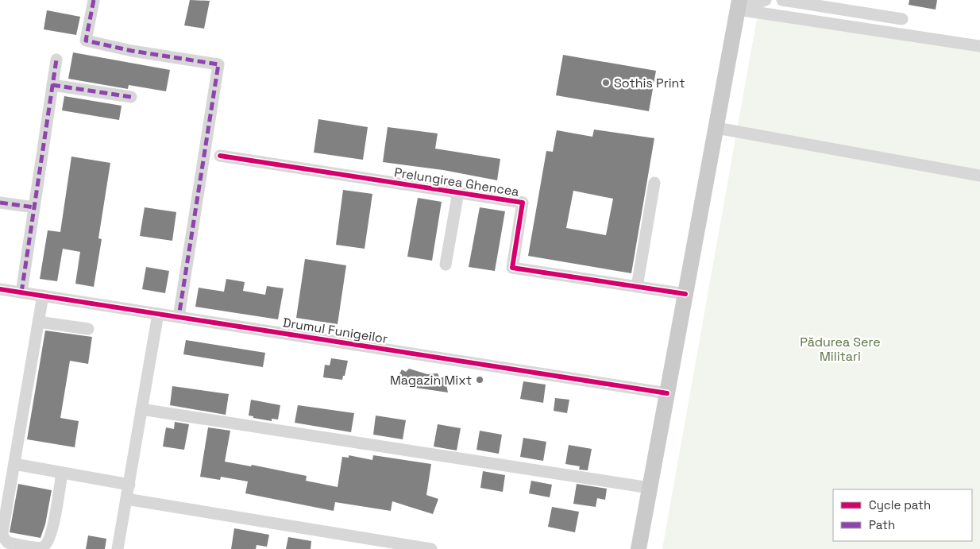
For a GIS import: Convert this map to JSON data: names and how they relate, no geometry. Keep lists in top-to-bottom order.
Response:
{
  "streets": {
    "street": ["Prelungirea Ghencea", "Drumul Funigeilor"]
  },
  "parks": ["Pădurea Sere Militari"],
  "places": ["Sothis Print", "Magazin Mixt"],
  "legend": ["Cycle path", "Path"]
}
